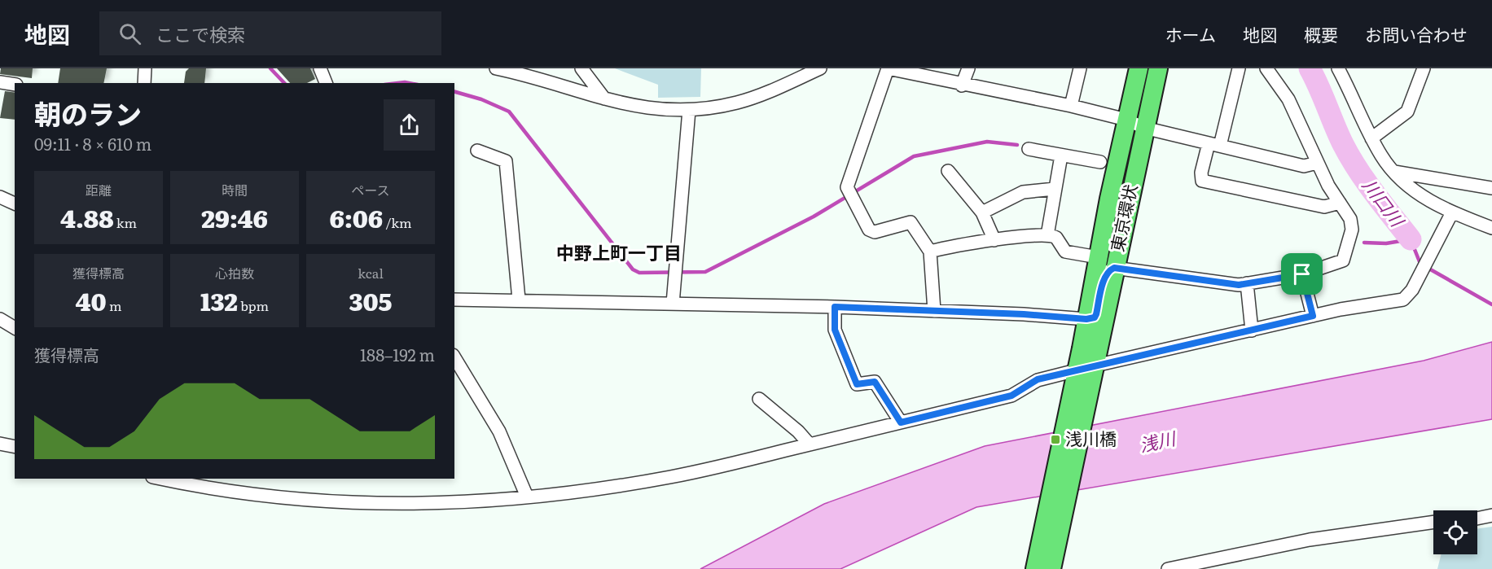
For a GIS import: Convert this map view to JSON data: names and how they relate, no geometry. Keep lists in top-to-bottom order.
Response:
{
  "streets": {
    "highway": ["東京環状"]
  },
  "districts": ["中野上町一丁目"],
  "water": ["川口川", "浅川"],
  "places": {
    "transit": ["浅川橋"]
  },
  "page": {
    "header": "地図",
    "search": "ここで検索",
    "nav": [
      "ホーム",
      "地図",
      "概要",
      "お問い合わせ"
    ],
    "heading": ["朝のラン", "09:11 · 8 × 610 m"],
    "stats": [
      ["距離", "4.88 km"],
      ["時間", "29:46"],
      ["ペース", "6:06 /km"],
      ["獲得標高", "40 m"],
      ["心拍数", "132 bpm"],
      ["kcal", "305"]
    ],
    "chart": ["獲得標高", "188–192 m"]
  }
}
